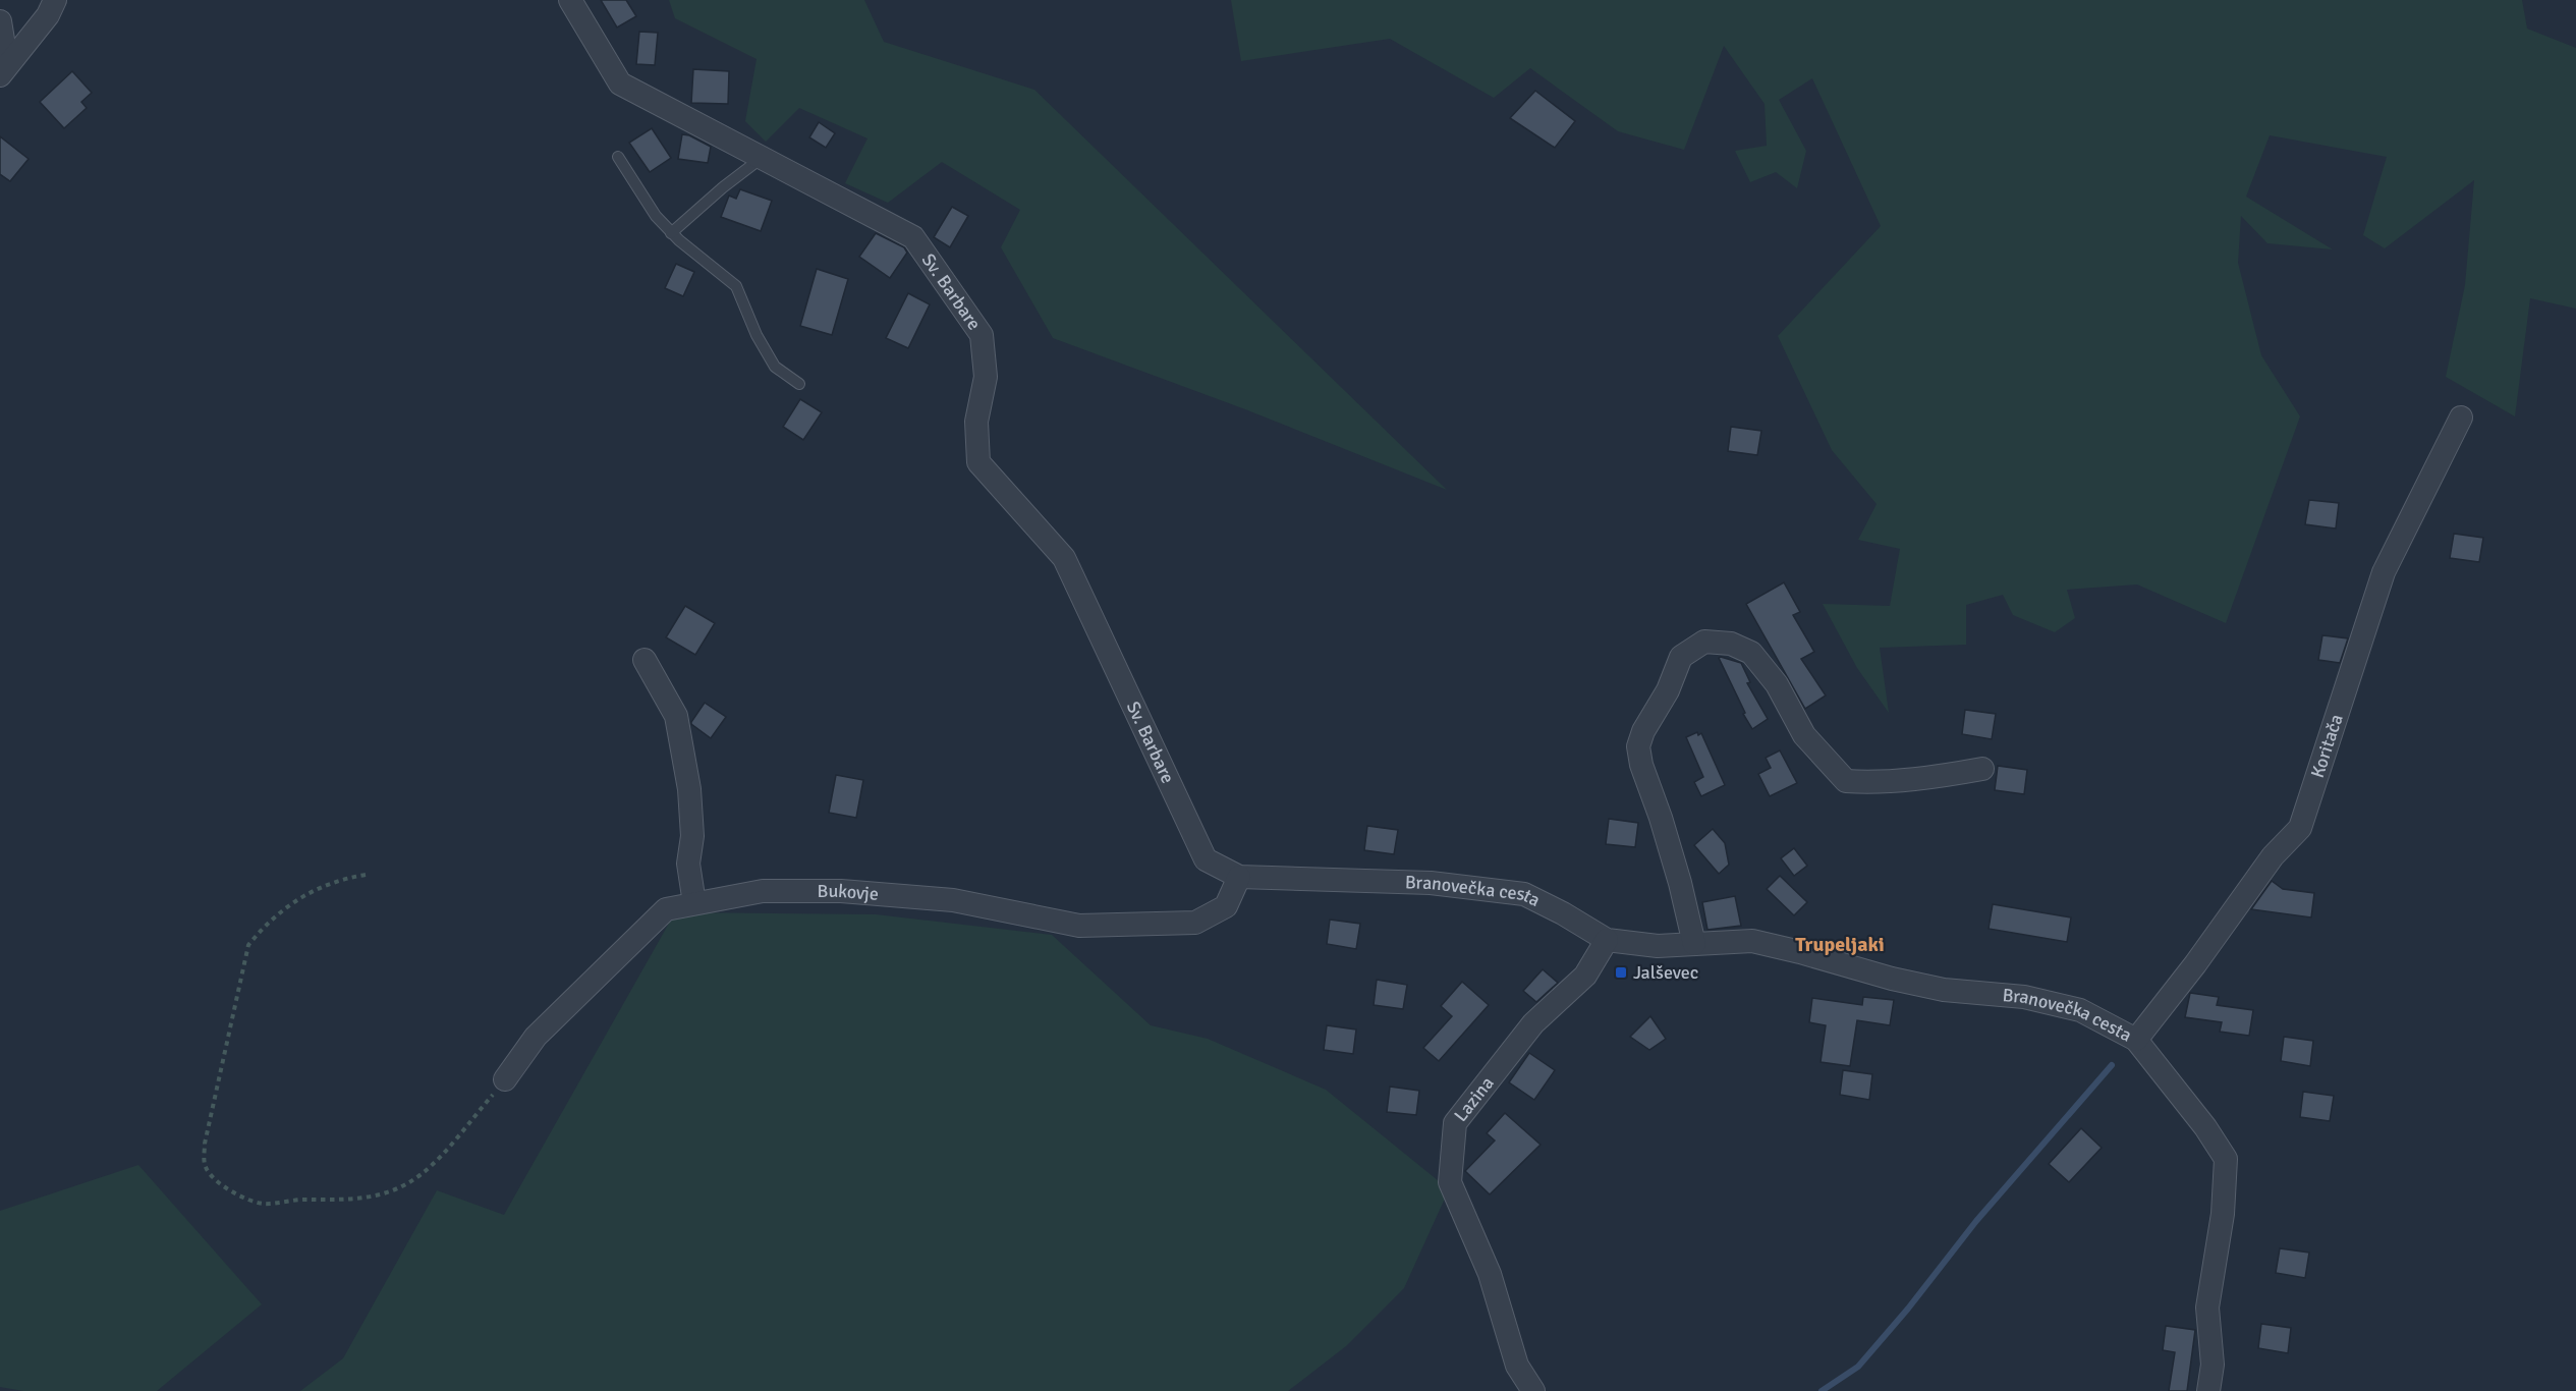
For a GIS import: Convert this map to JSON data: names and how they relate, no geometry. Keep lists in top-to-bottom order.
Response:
{
  "streets": {
    "street": [
      "Sv. Barbare",
      "Koritača",
      "Bukovje",
      "Branovečka cesta",
      "Lazina"
    ]
  },
  "crossings": [
    ["Sv. Barbare", "Bukovje"],
    ["Sv. Barbare", "Branovečka cesta"],
    ["Koritača", "Branovečka cesta"],
    ["Bukovje", "Branovečka cesta"],
    ["Branovečka cesta", "Lazina"]
  ],
  "districts": ["Trupeljaki"],
  "places": {
    "transit": ["Jalševec"]
  }
}
